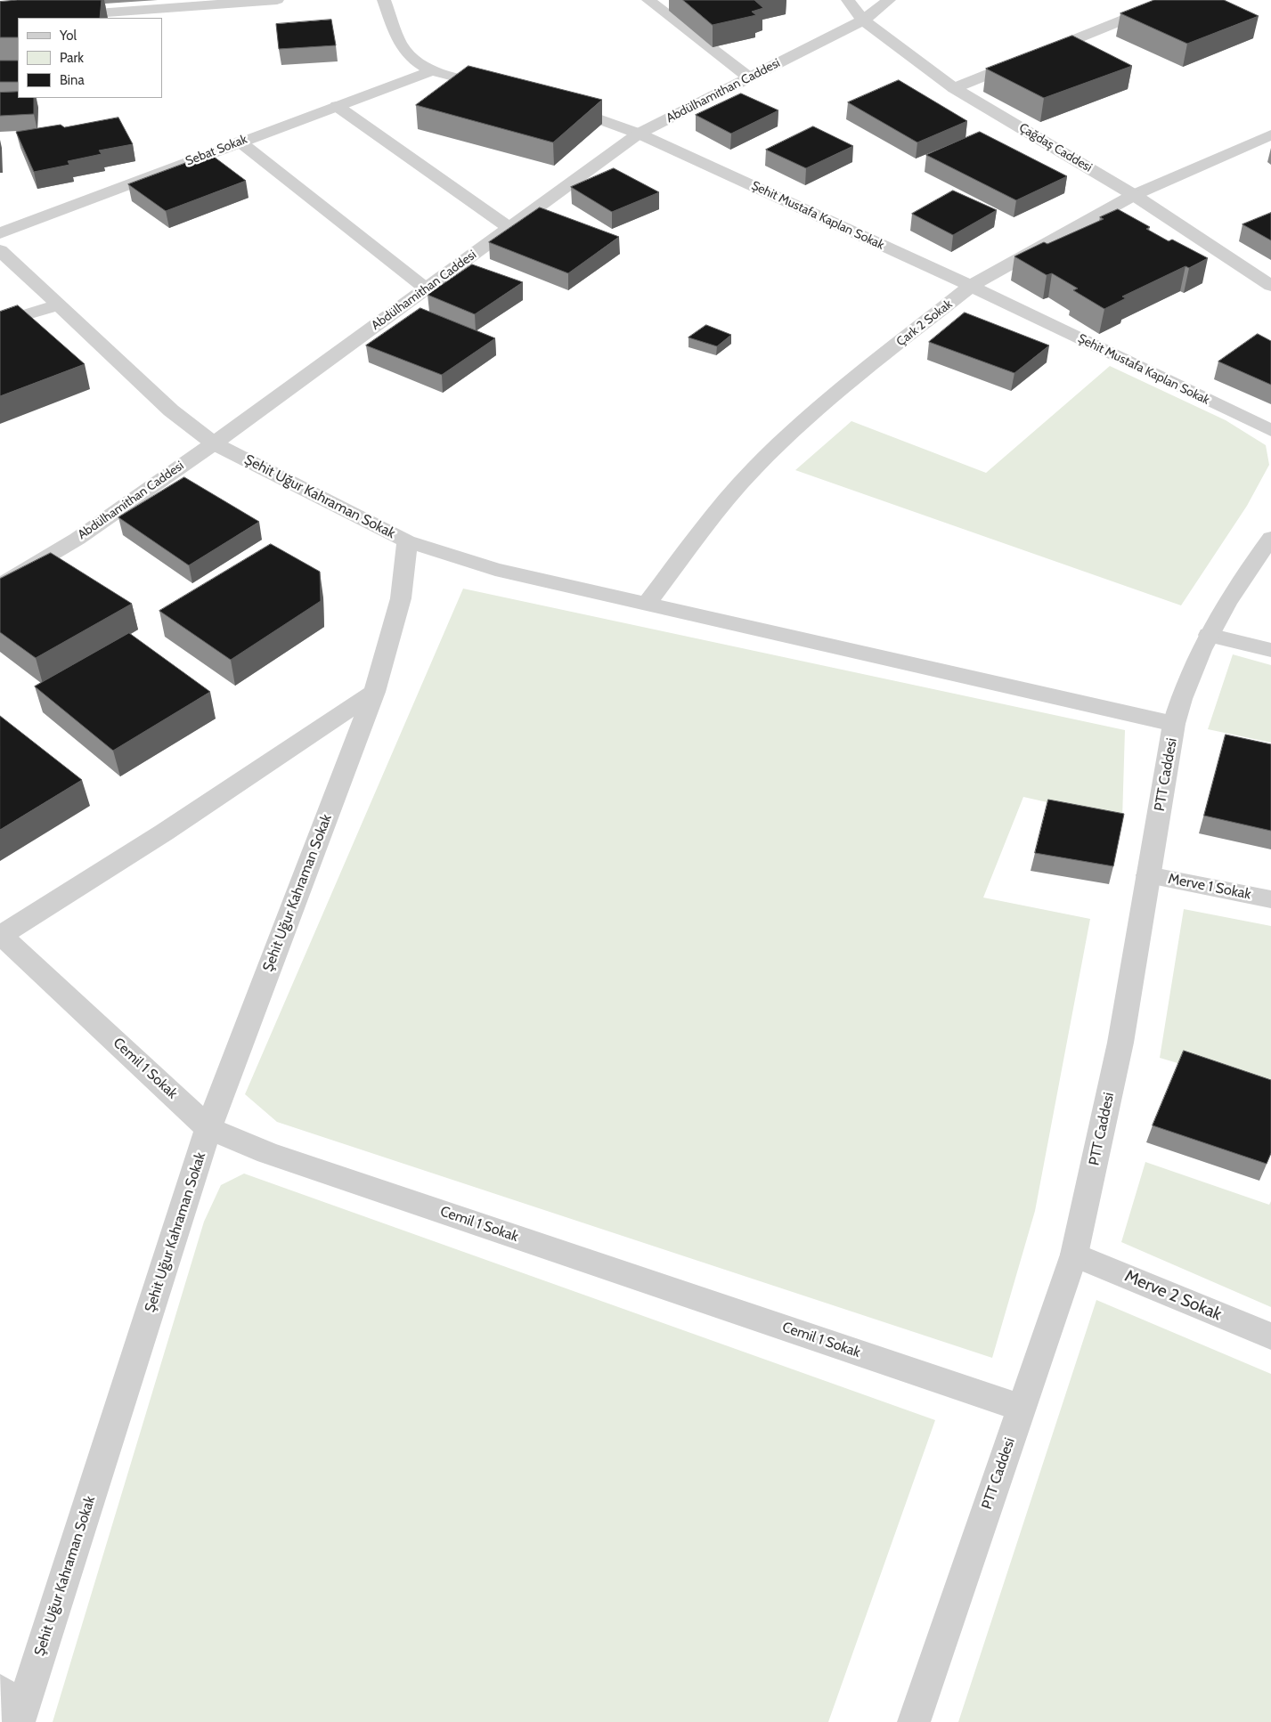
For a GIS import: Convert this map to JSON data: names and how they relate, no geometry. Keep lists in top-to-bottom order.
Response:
{
  "streets": {
    "street": [
      "Abdülhamithan Caddesi",
      "Çağdaş Caddesi",
      "Sebat Sokak",
      "Şehit Mustafa Kaplan Sokak",
      "Çark 2 Sokak",
      "Şehit Uğur Kahraman Sokak",
      "PTT Caddesi",
      "Merve 1 Sokak",
      "Cemil 1 Sokak",
      "Merve 2 Sokak"
    ]
  },
  "crossings": [
    ["Abdülhamithan Caddesi", "Çağdaş Caddesi"],
    ["Abdülhamithan Caddesi", "Şehit Mustafa Kaplan Sokak"],
    ["Abdülhamithan Caddesi", "Şehit Uğur Kahraman Sokak"],
    ["Çağdaş Caddesi", "Çark 2 Sokak"],
    ["Şehit Mustafa Kaplan Sokak", "Çark 2 Sokak"],
    ["Şehit Uğur Kahraman Sokak", "Cemil 1 Sokak"],
    ["PTT Caddesi", "Merve 1 Sokak"],
    ["PTT Caddesi", "Cemil 1 Sokak"],
    ["PTT Caddesi", "Merve 2 Sokak"]
  ],
  "legend": ["Yol", "Park", "Bina"]
}
